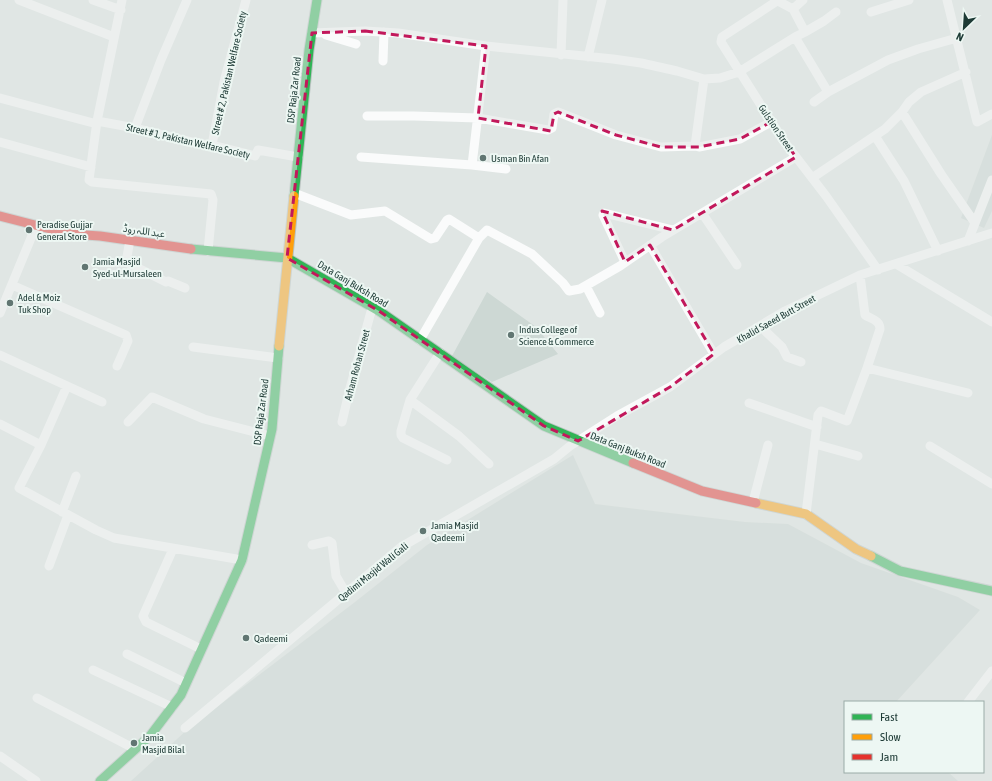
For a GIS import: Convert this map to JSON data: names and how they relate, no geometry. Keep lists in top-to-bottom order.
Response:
{
  "streets": {
    "street": [
      "Street # 2, Pakistan Welfare Society",
      "DSP Raja Zar Road",
      "Gulstion Street",
      "Street # 1, Pakistan Welfare Society",
      "عبد اللہ روڈ",
      "Data Ganj Buksh Road",
      "Khalid Saeed Butt Street",
      "Arham Rohan Street",
      "Qadimi Masjid Wali Gali"
    ]
  },
  "crossings": [
    ["Street # 2, Pakistan Welfare Society", "Street # 1, Pakistan Welfare Society"],
    ["DSP Raja Zar Road", "Street # 1, Pakistan Welfare Society"],
    ["DSP Raja Zar Road", "عبد اللہ روڈ"],
    ["DSP Raja Zar Road", "Data Ganj Buksh Road"],
    ["Gulstion Street", "Khalid Saeed Butt Street"],
    ["عبد اللہ روڈ", "Data Ganj Buksh Road"],
    ["Data Ganj Buksh Road", "Khalid Saeed Butt Street"],
    ["Data Ganj Buksh Road", "Arham Rohan Street"],
    ["Data Ganj Buksh Road", "Qadimi Masjid Wali Gali"],
    ["Khalid Saeed Butt Street", "Qadimi Masjid Wali Gali"]
  ],
  "places": [
    "Usman Bin Afan",
    "Peradise Gujjar General Store",
    "Jamia Masjid Syed-ul-Mursaleen",
    "Adel & Moiz Tuk Shop",
    "Indus College of Science & Commerce",
    "Jamia Masjid Qadeemi",
    "Qadeemi",
    "Jamia Masjid Bilal"
  ],
  "legend": ["Fast", "Slow", "Jam"],
  "north": "bottom left"
}
